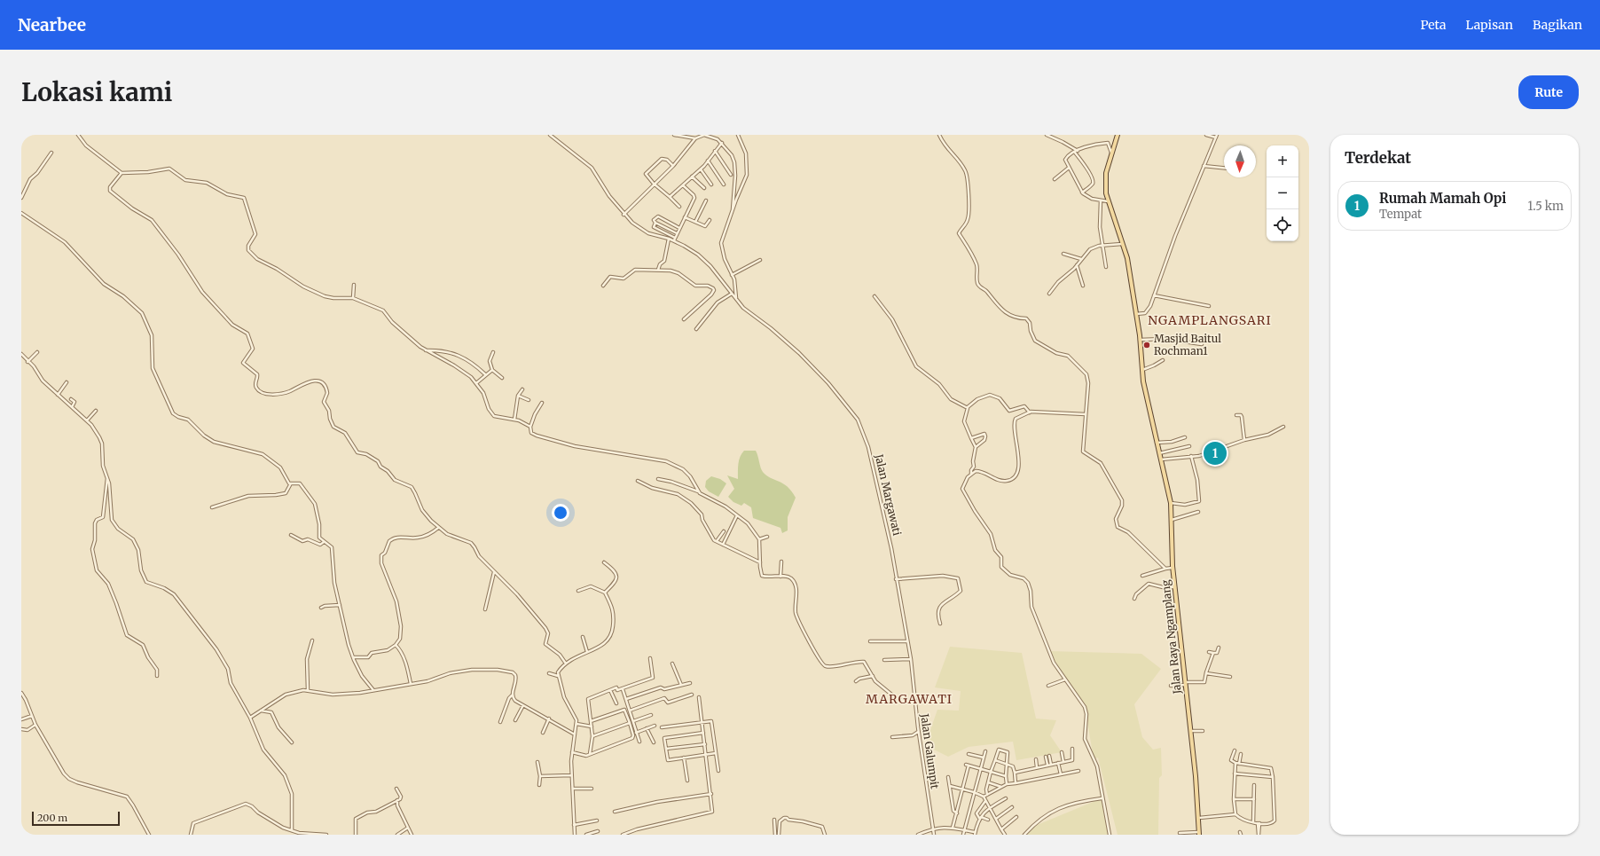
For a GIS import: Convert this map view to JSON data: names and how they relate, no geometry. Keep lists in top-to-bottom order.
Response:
{
  "streets": {
    "main road": ["Jalan Raya Ngamplang"],
    "street": ["Jalan Margawati", "Jalan Galumpit"]
  },
  "crossings": [
    ["Jalan Margawati", "Jalan Galumpit"]
  ],
  "districts": ["NGAMPLANGSARI", "MARGAWATI"],
  "places": ["Masjid Baitul Rochman1"],
  "scale_bar": "200 m",
  "north": "bottom",
  "page": {
    "header": "Nearbee",
    "nav": ["Peta", "Lapisan", "Bagikan"],
    "buttons": "Rute",
    "title": "Lokasi kami",
    "heading": "Terdekat",
    "map_buttons": ["+", "−"],
    "list": [
      {
        "mark": "1",
        "name": "Rumah Mamah Opi",
        "note": "Tempat",
        "value": "1.5 km"
      }
    ],
    "pins": "1",
    "scale": "200 m"
  }
}
